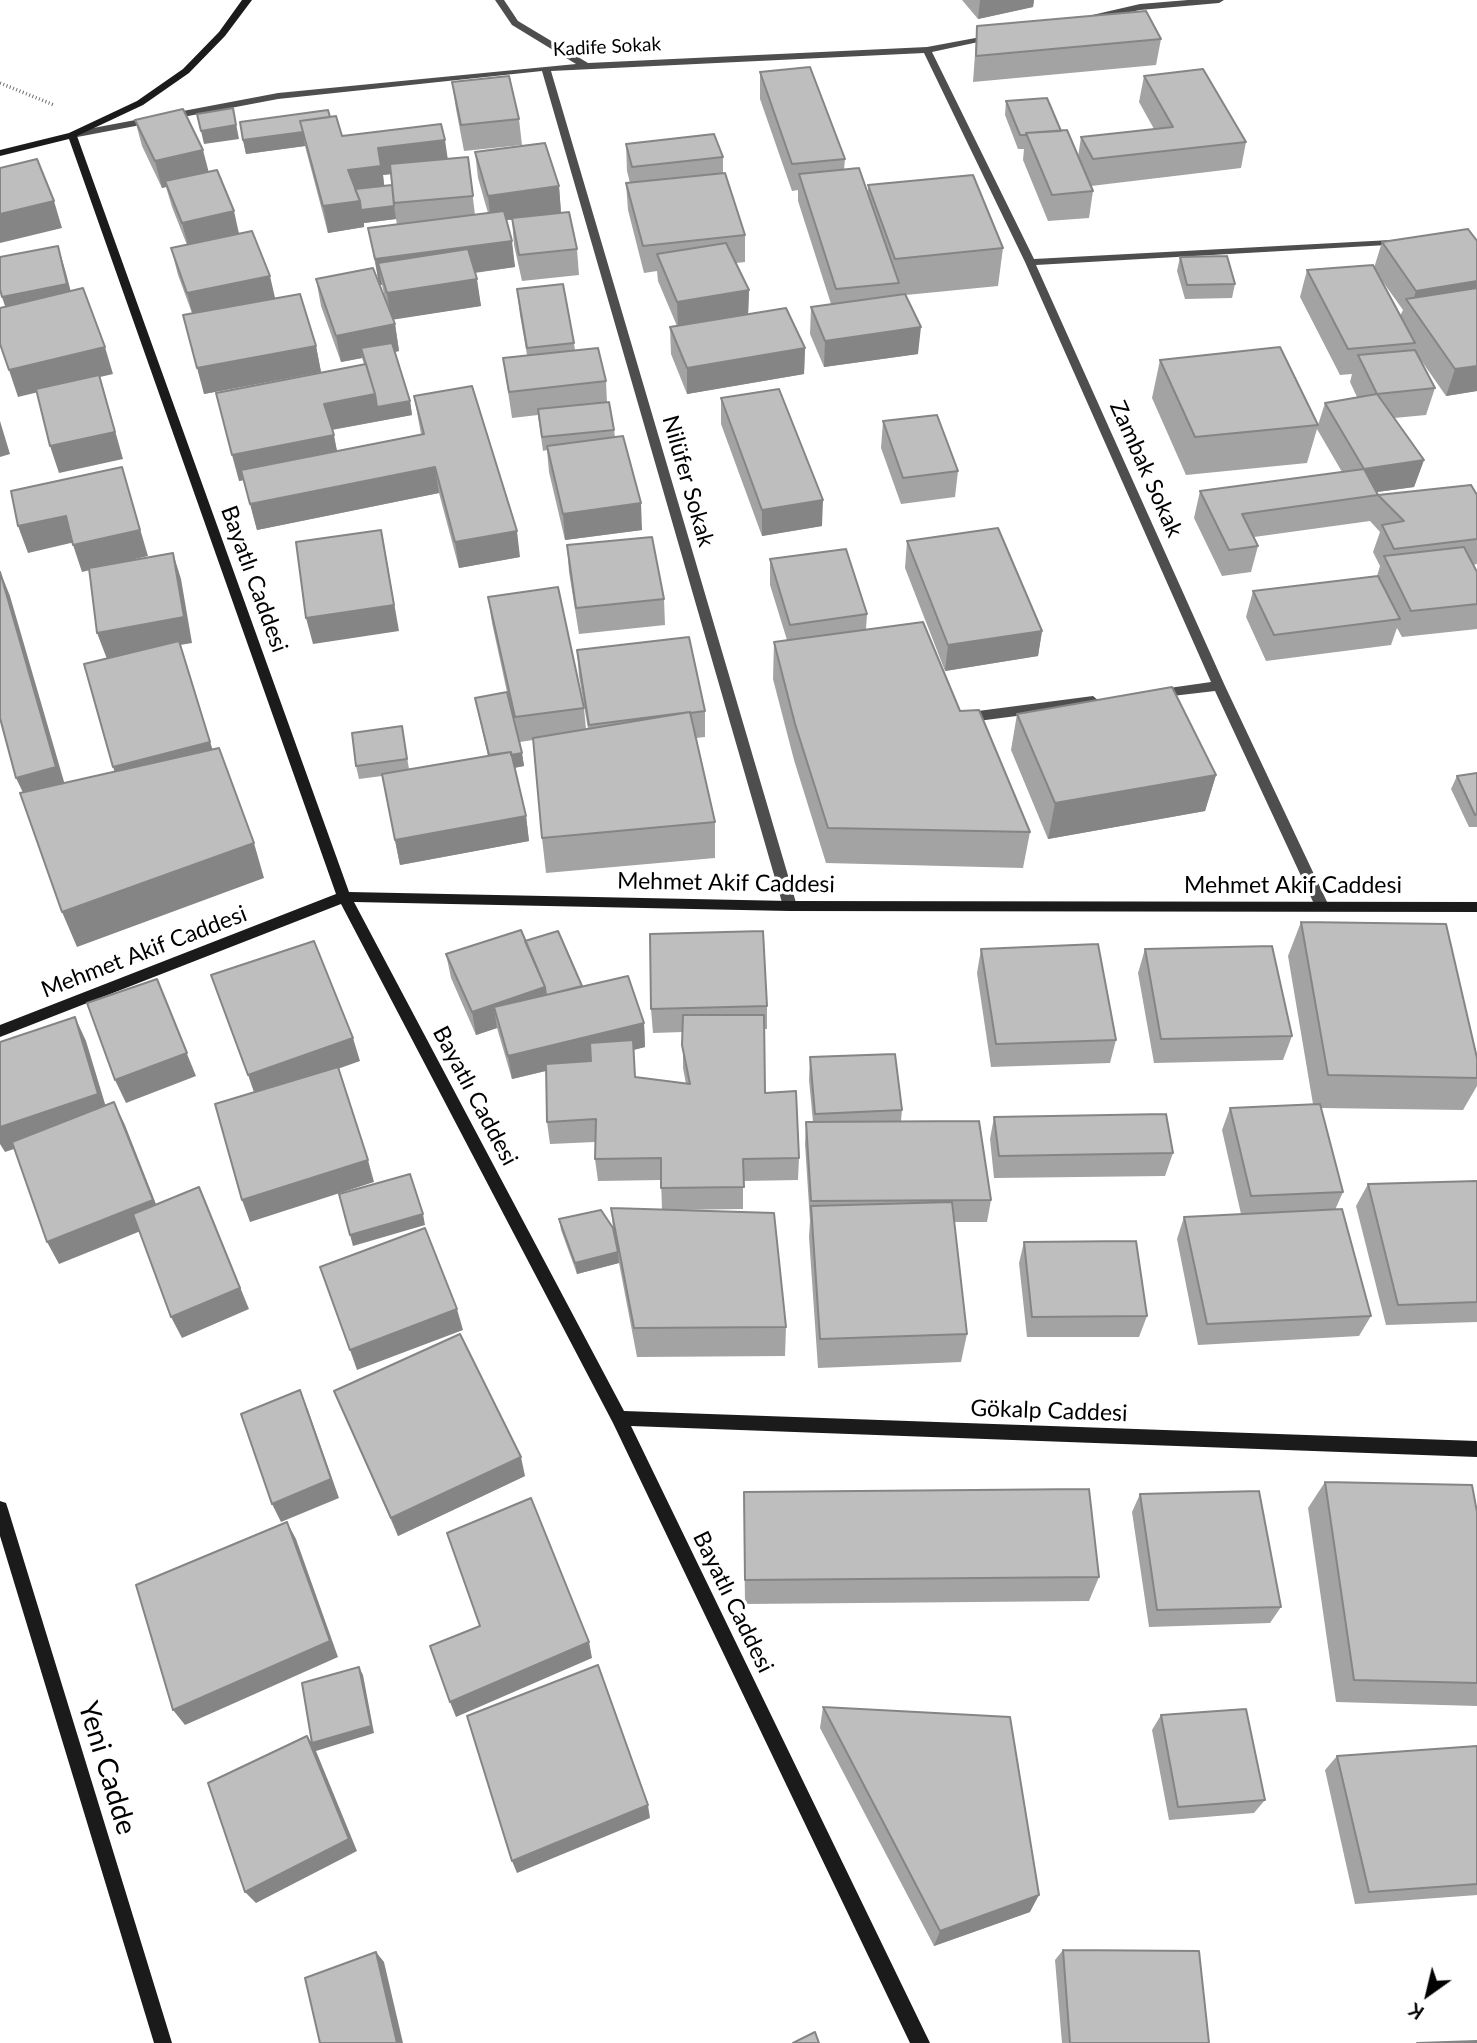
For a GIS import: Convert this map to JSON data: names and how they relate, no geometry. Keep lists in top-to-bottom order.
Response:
{
  "streets": {
    "street": [
      "Kadife Sokak",
      "Zambak Sokak",
      "Nilüfer Sokak",
      "Bayatlı Caddesi",
      "Mehmet Akif Caddesi",
      "Gökalp Caddesi",
      "Yeni Cadde"
    ]
  },
  "crossings": [
    ["Kadife Sokak", "Zambak Sokak"],
    ["Kadife Sokak", "Nilüfer Sokak"],
    ["Kadife Sokak", "Bayatlı Caddesi"],
    ["Zambak Sokak", "Mehmet Akif Caddesi"],
    ["Nilüfer Sokak", "Mehmet Akif Caddesi"],
    ["Bayatlı Caddesi", "Mehmet Akif Caddesi"],
    ["Bayatlı Caddesi", "Gökalp Caddesi"]
  ],
  "north": "bottom left"
}
